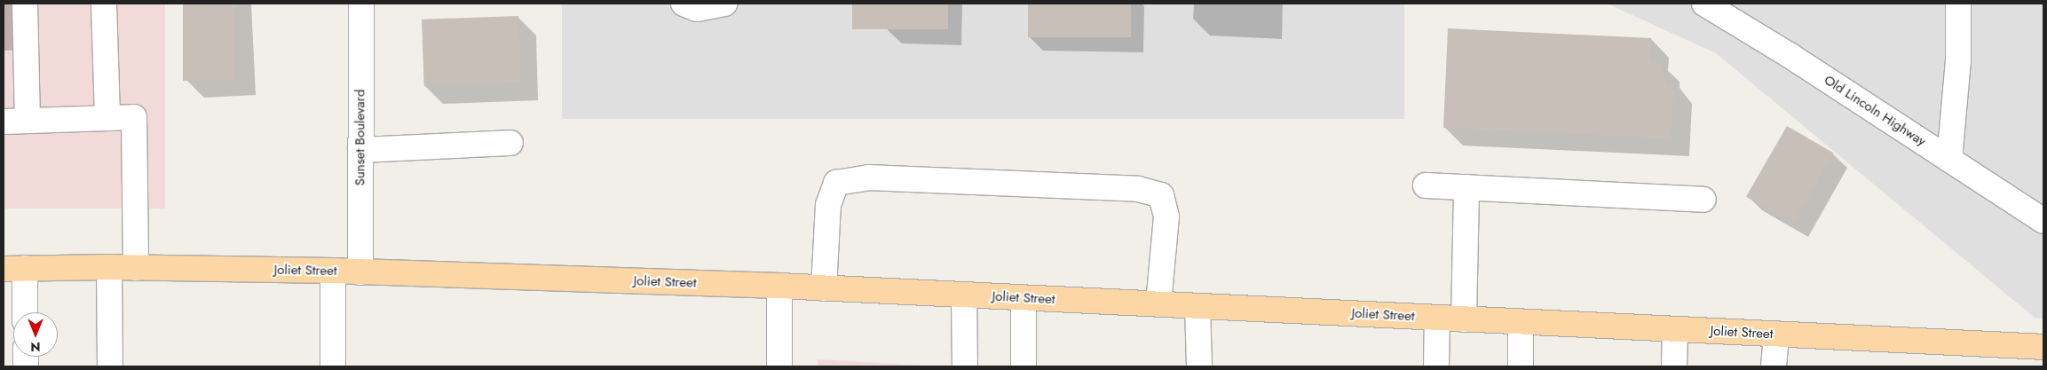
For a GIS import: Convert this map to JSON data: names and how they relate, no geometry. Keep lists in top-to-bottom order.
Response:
{
  "streets": {
    "main road": ["Joliet Street"],
    "street": ["Old Lincoln Highway", "Sunset Boulevard"]
  },
  "crossings": [
    ["Sunset Boulevard", "Joliet Street"]
  ],
  "north": "bottom"
}
